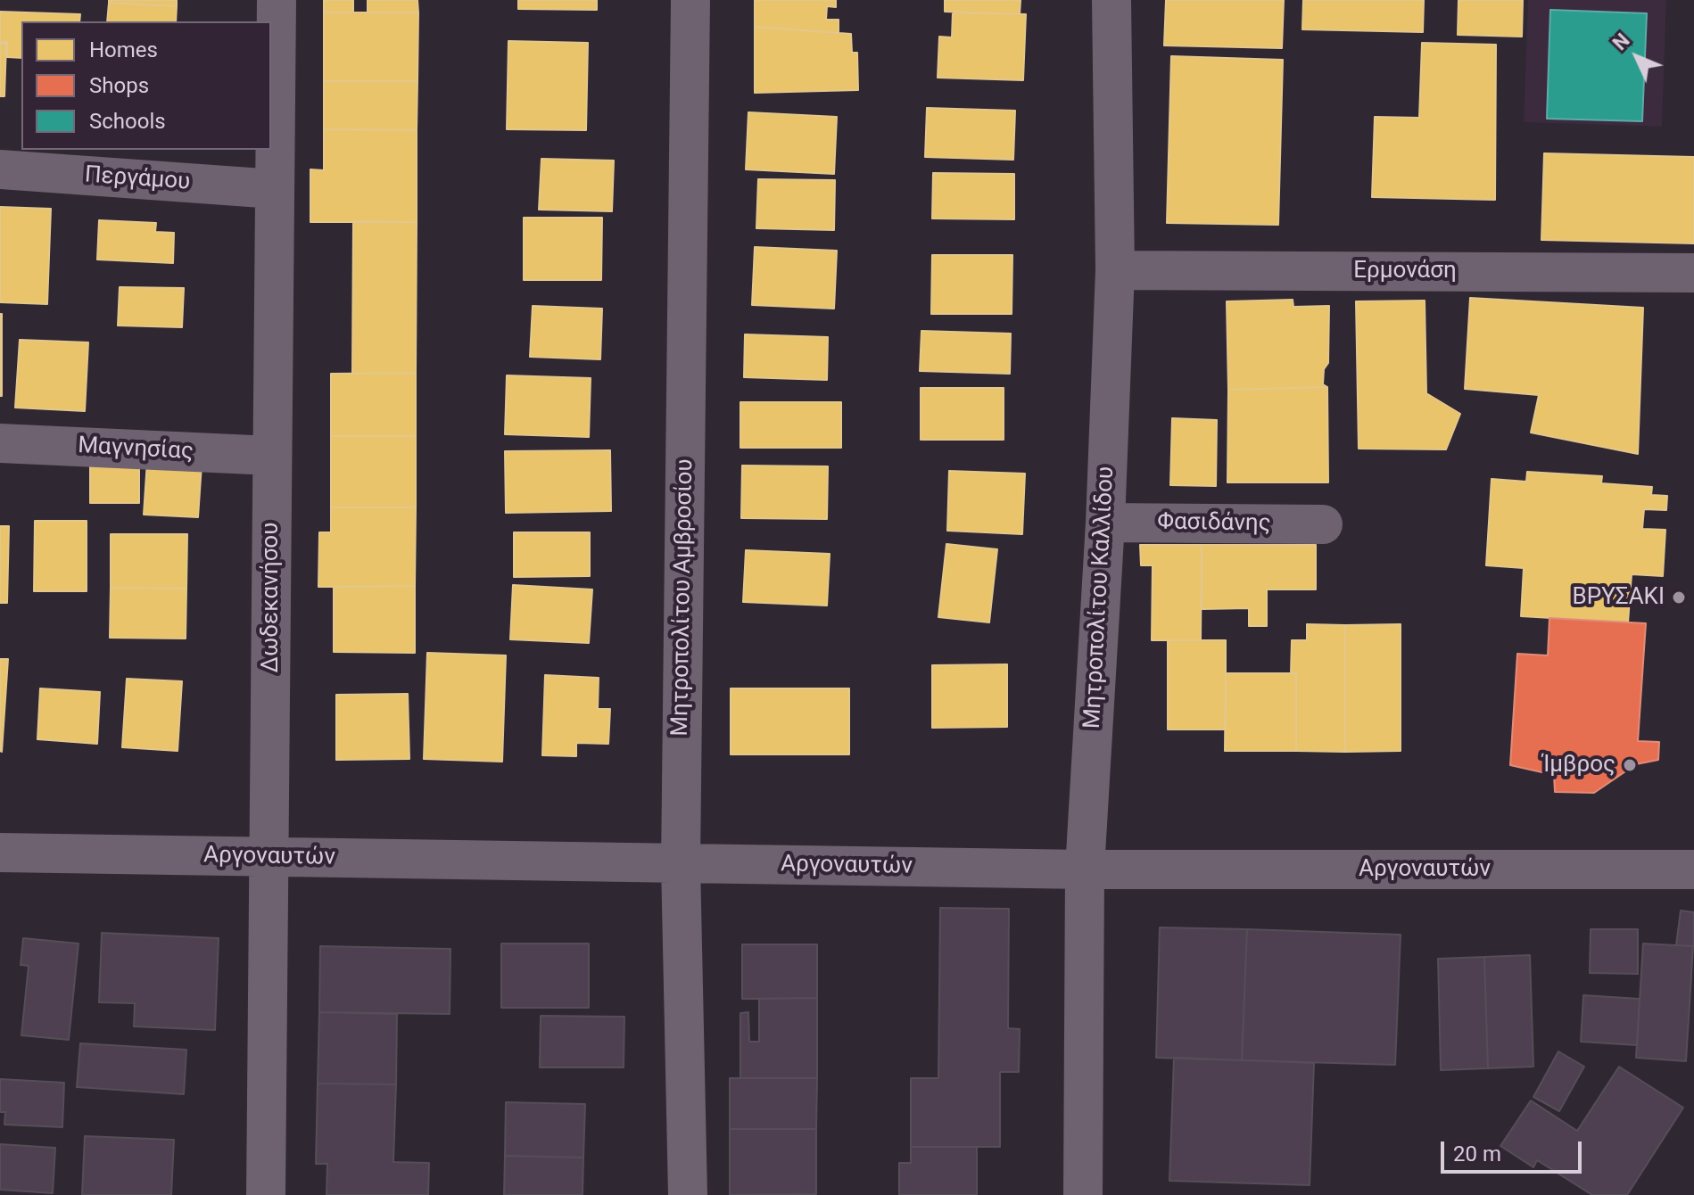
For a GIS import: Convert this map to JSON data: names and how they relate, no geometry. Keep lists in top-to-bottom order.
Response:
{
  "streets": {
    "street": [
      "Περγάμου",
      "Ερμονάση",
      "Μαγνησίας",
      "Φασιδάνης",
      "Δωδεκανήσου",
      "Μητροπολίτου Αμβροσίου",
      "Μητροπολίτου Καλλίδου",
      "Αργοναυτών"
    ]
  },
  "crossings": [
    ["Περγάμου", "Δωδεκανήσου"],
    ["Ερμονάση", "Μητροπολίτου Καλλίδου"],
    ["Μαγνησίας", "Δωδεκανήσου"],
    ["Φασιδάνης", "Μητροπολίτου Καλλίδου"],
    ["Δωδεκανήσου", "Αργοναυτών"],
    ["Μητροπολίτου Αμβροσίου", "Αργοναυτών"],
    ["Μητροπολίτου Καλλίδου", "Αργοναυτών"]
  ],
  "places": ["ΒΡΥΣΑΚΙ", "Ίμβρος"],
  "legend": ["Homes", "Shops", "Schools"],
  "scale_bar": "20 m",
  "north": "top left"
}
